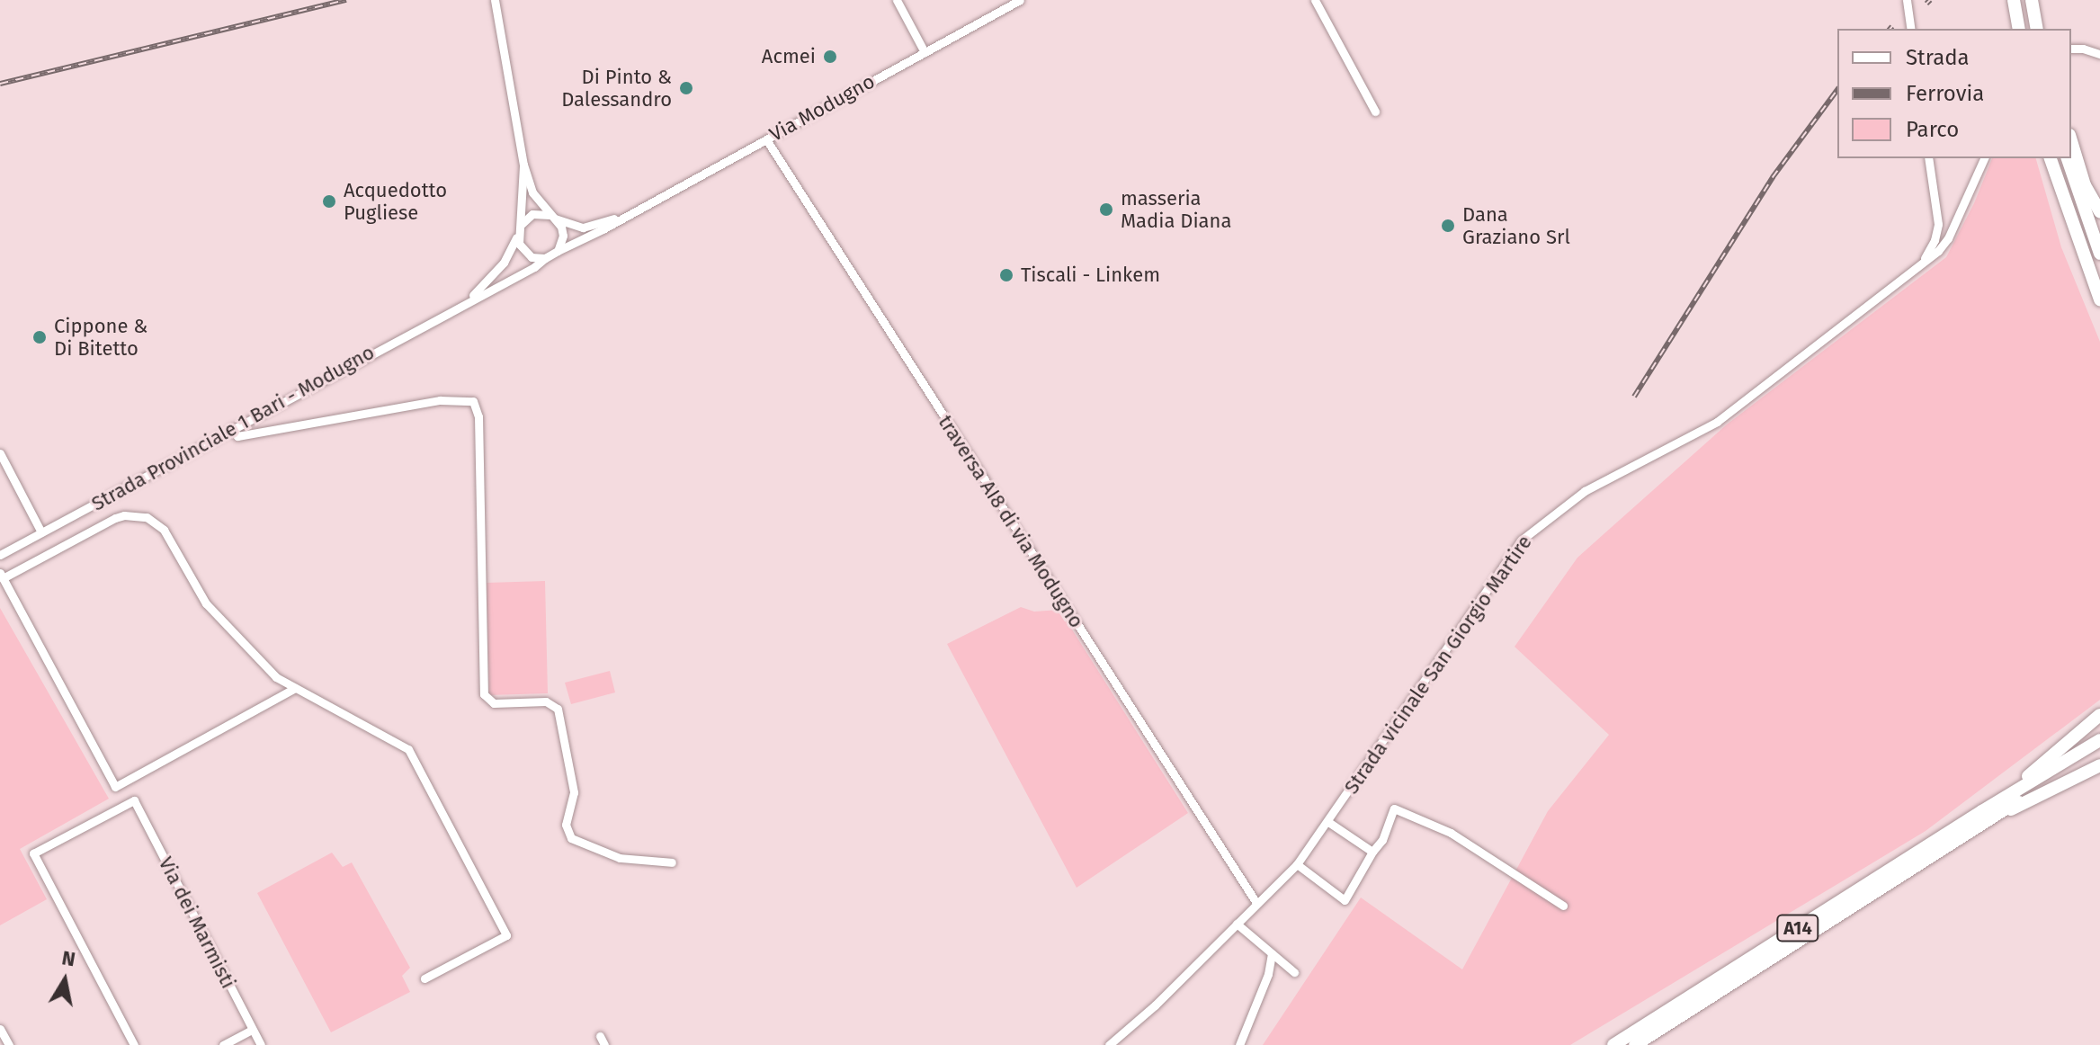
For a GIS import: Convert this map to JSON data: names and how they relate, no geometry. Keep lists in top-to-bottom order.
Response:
{
  "streets": {
    "highway": ["A14"],
    "street": [
      "Via Modugno",
      "Strada Provinciale 1 Bari - Modugno",
      "traversa AI8 di via Modugno",
      "Strada vicinale San Giorgio Martire",
      "Via dei Marmisti"
    ]
  },
  "crossings": [
    ["Via Modugno", "Strada Provinciale 1 Bari - Modugno"],
    ["Via Modugno", "traversa AI8 di via Modugno"],
    ["traversa AI8 di via Modugno", "Strada vicinale San Giorgio Martire"]
  ],
  "places": [
    "Acmei",
    "Di Pinto & Dalessandro",
    "Acquedotto Pugliese",
    "masseria Madia Diana",
    "Dana Graziano Srl",
    "Tiscali - Linkem",
    "Cippone & Di Bitetto"
  ],
  "legend": ["Strada", "Ferrovia", "Parco"],
  "north": "top"
}
